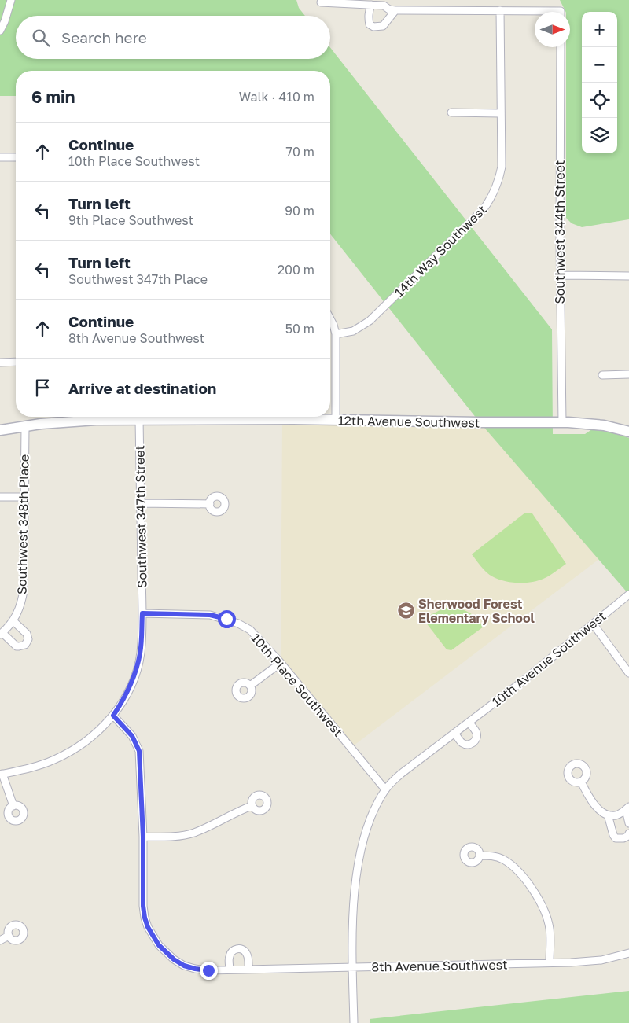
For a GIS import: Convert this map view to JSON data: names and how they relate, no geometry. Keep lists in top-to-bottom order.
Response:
{
  "streets": {
    "street": [
      "Southwest 344th Street",
      "14th Way Southwest",
      "12th Avenue Southwest",
      "Southwest 347th Street",
      "Southwest 348th Place",
      "10th Avenue Southwest",
      "10th Place Southwest",
      "8th Avenue Southwest"
    ]
  },
  "crossings": [
    ["Southwest 344th Street", "12th Avenue Southwest"],
    ["12th Avenue Southwest", "Southwest 347th Street"],
    ["12th Avenue Southwest", "Southwest 348th Place"],
    ["Southwest 347th Street", "10th Place Southwest"],
    ["Southwest 347th Street", "8th Avenue Southwest"],
    ["10th Avenue Southwest", "10th Place Southwest"],
    ["10th Avenue Southwest", "8th Avenue Southwest"]
  ],
  "places": {
    "school or university": ["Sherwood Forest Elementary School"]
  },
  "north": "right",
  "page": {
    "map_buttons": ["+", "−"],
    "search": "Search here",
    "heading": ["6 min", "Walk · 410 m"],
    "list": [
      ["Continue", "10th Place Southwest", "70 m"],
      ["Turn left", "9th Place Southwest", "90 m"],
      ["Turn left", "Southwest 347th Place", "200 m"],
      ["Continue", "8th Avenue Southwest", "50 m"],
      "Arrive at destination"
    ]
  }
}
